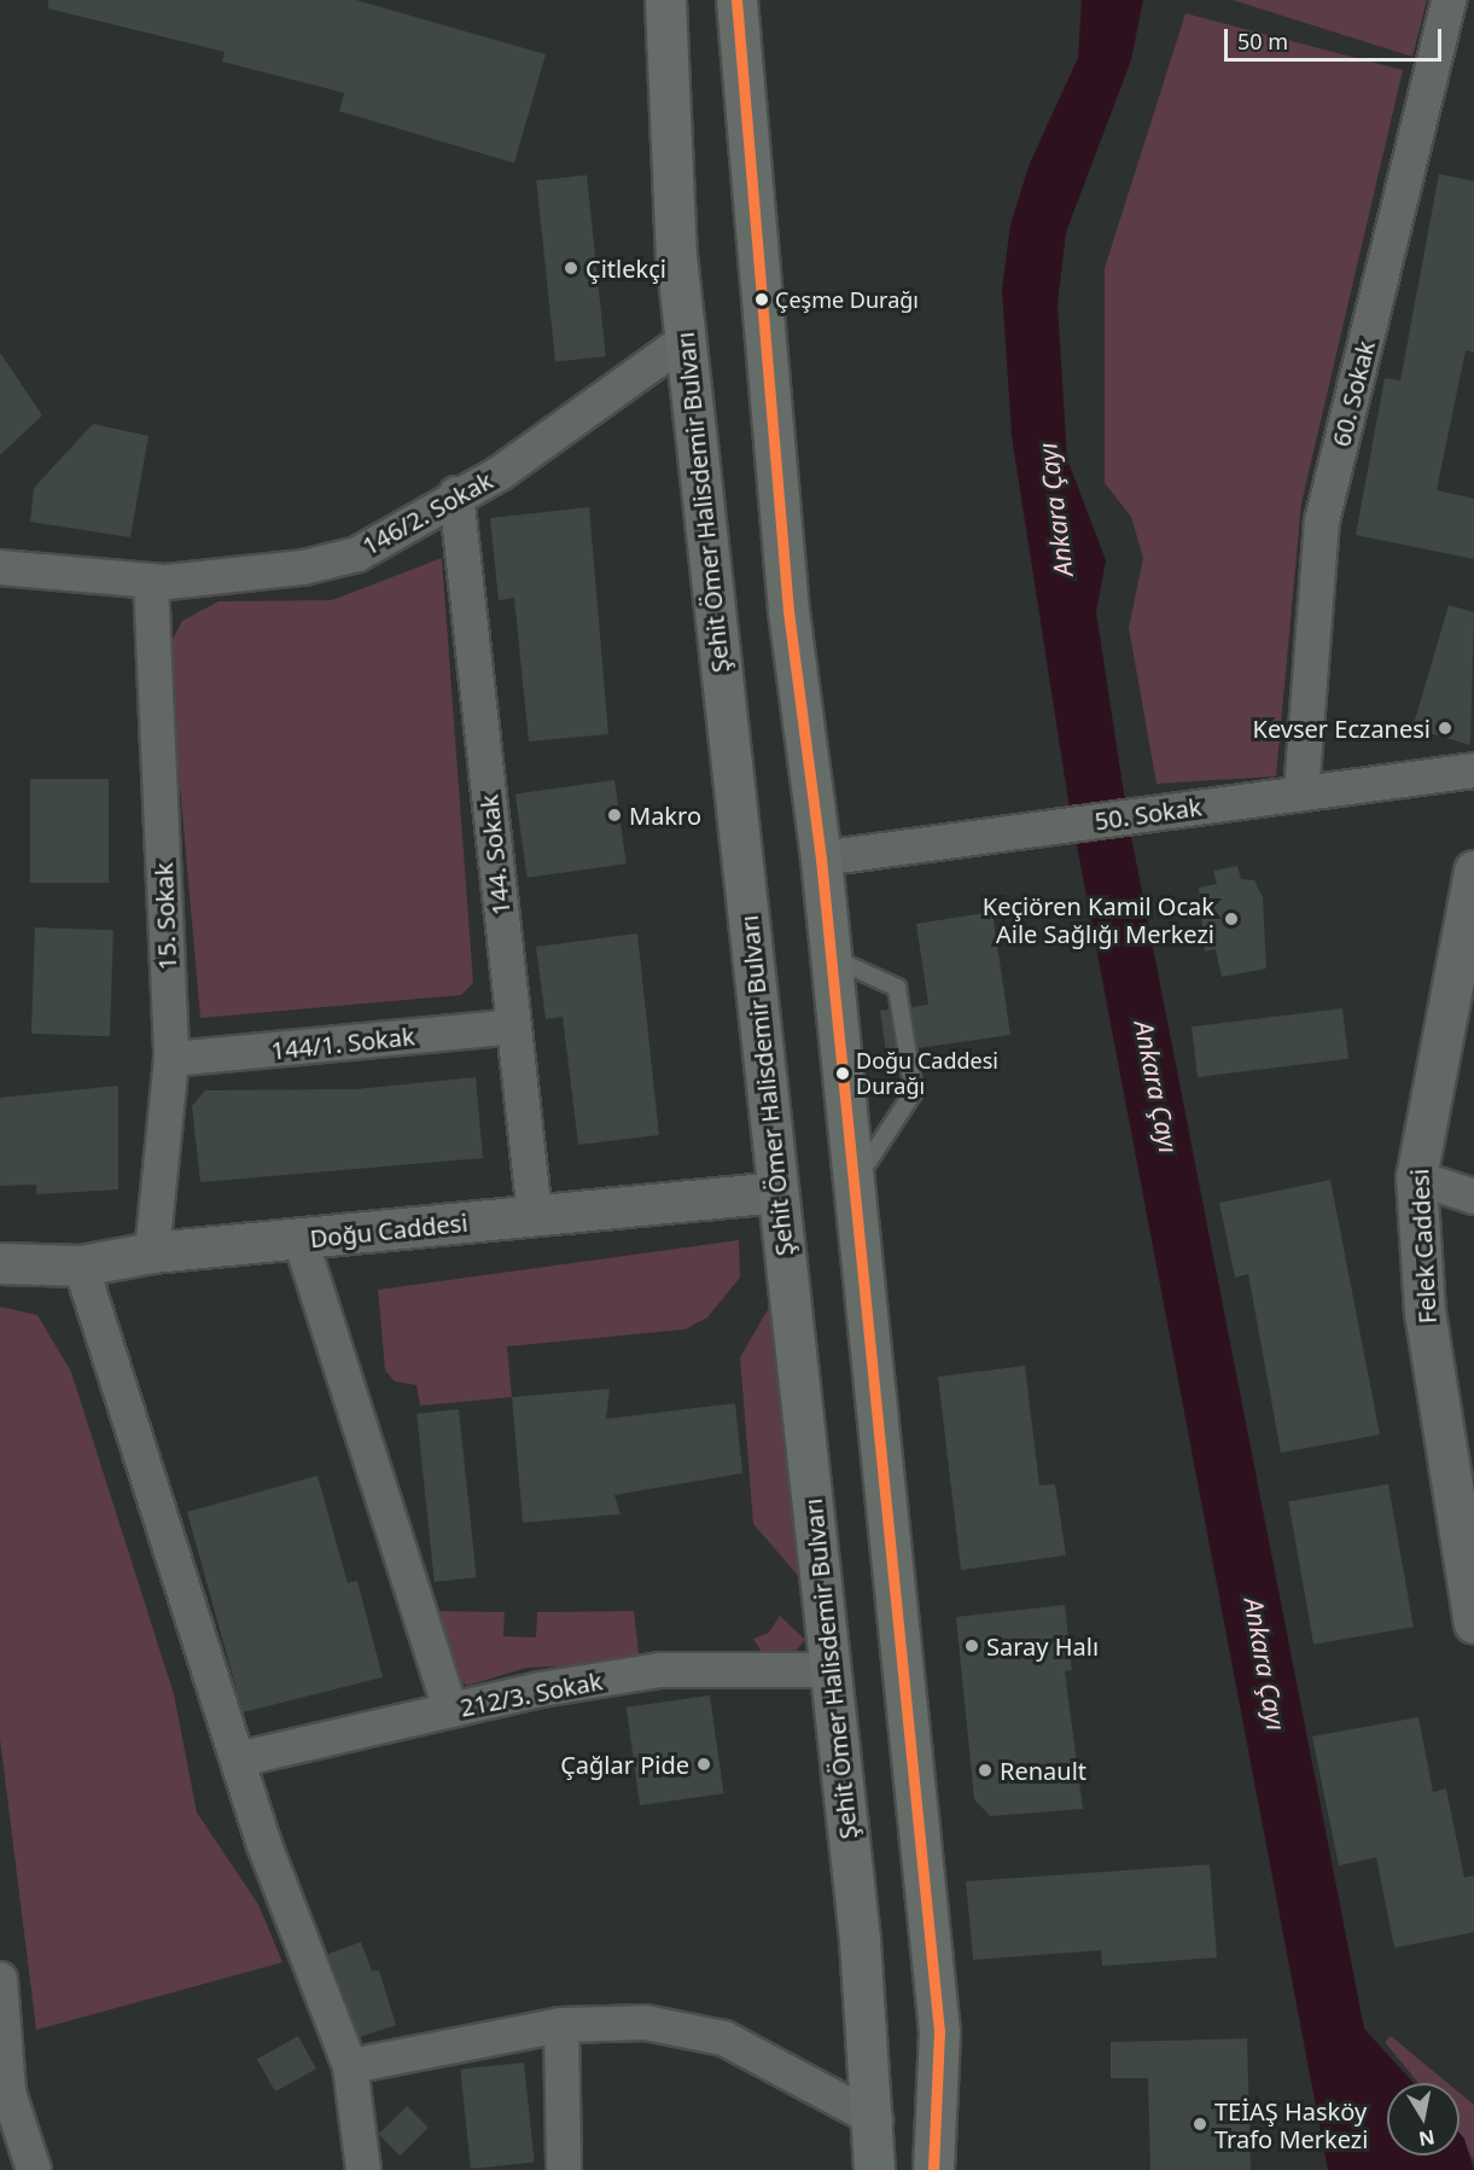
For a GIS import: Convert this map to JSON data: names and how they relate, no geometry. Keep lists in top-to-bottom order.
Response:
{
  "streets": {
    "highway": ["Şehit Ömer Halisdemir Bulvarı"],
    "street": [
      "60. Sokak",
      "146/2. Sokak",
      "50. Sokak",
      "144. Sokak",
      "15. Sokak",
      "144/1. Sokak",
      "Doğu Caddesi",
      "Felek Caddesi",
      "212/3. Sokak"
    ]
  },
  "crossings": [
    ["60. Sokak", "50. Sokak"],
    ["Şehit Ömer Halisdemir Bulvarı", "146/2. Sokak"],
    ["Şehit Ömer Halisdemir Bulvarı", "Doğu Caddesi"],
    ["Şehit Ömer Halisdemir Bulvarı", "212/3. Sokak"],
    ["146/2. Sokak", "144. Sokak"],
    ["146/2. Sokak", "15. Sokak"],
    ["144. Sokak", "144/1. Sokak"],
    ["144. Sokak", "Doğu Caddesi"],
    ["15. Sokak", "144/1. Sokak"],
    ["15. Sokak", "Doğu Caddesi"]
  ],
  "water": ["Ankara Çayı"],
  "places": [
    "Çitlekçi",
    "Çeşme Durağı",
    "Kevser Eczanesi",
    "Makro",
    "Keçiören Kamil Ocak Aile Sağlığı Merkezi",
    "Doğu Caddesi Durağı",
    "Saray Halı",
    "Çağlar Pide",
    "Renault",
    "TEİAŞ Hasköy Trafo Merkezi"
  ],
  "scale_bar": "50 m",
  "north": "bottom"
}
